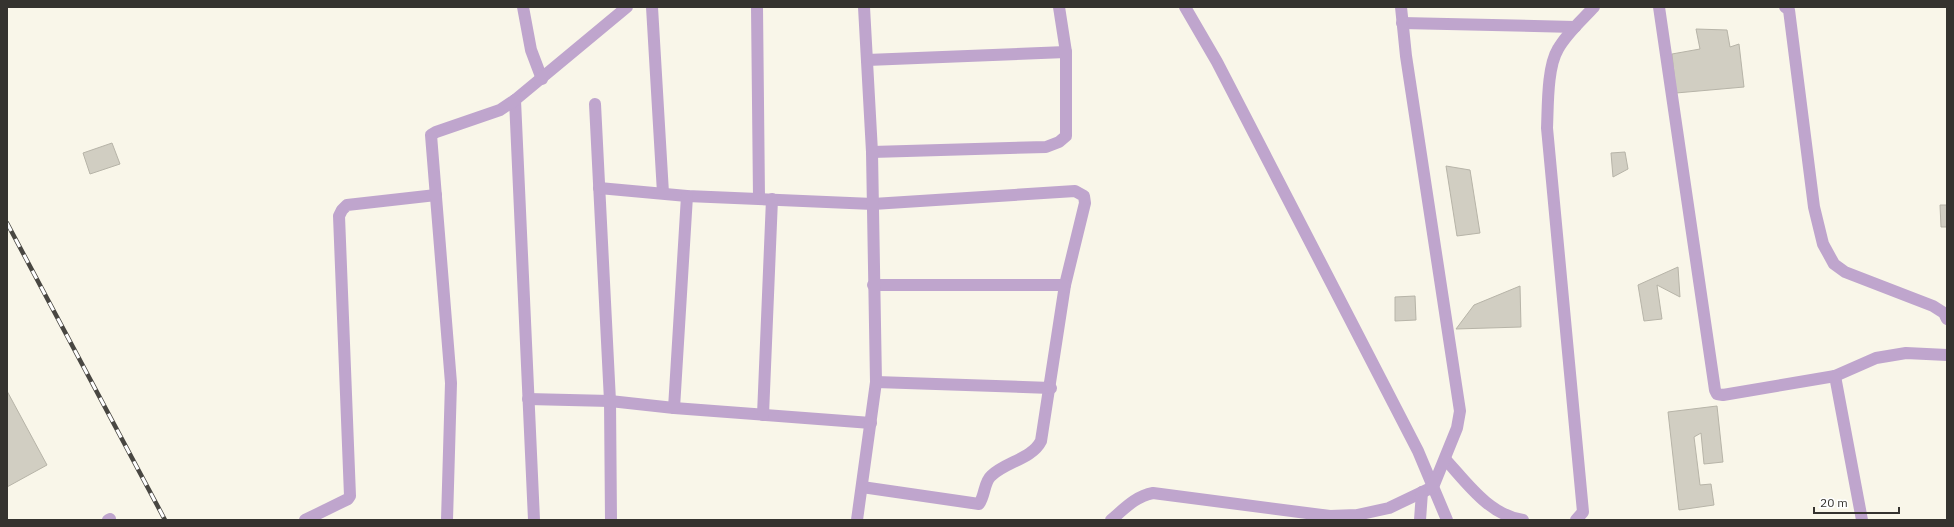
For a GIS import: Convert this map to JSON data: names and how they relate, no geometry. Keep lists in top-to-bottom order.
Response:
{
  "scale_bar": "20 m"
}
